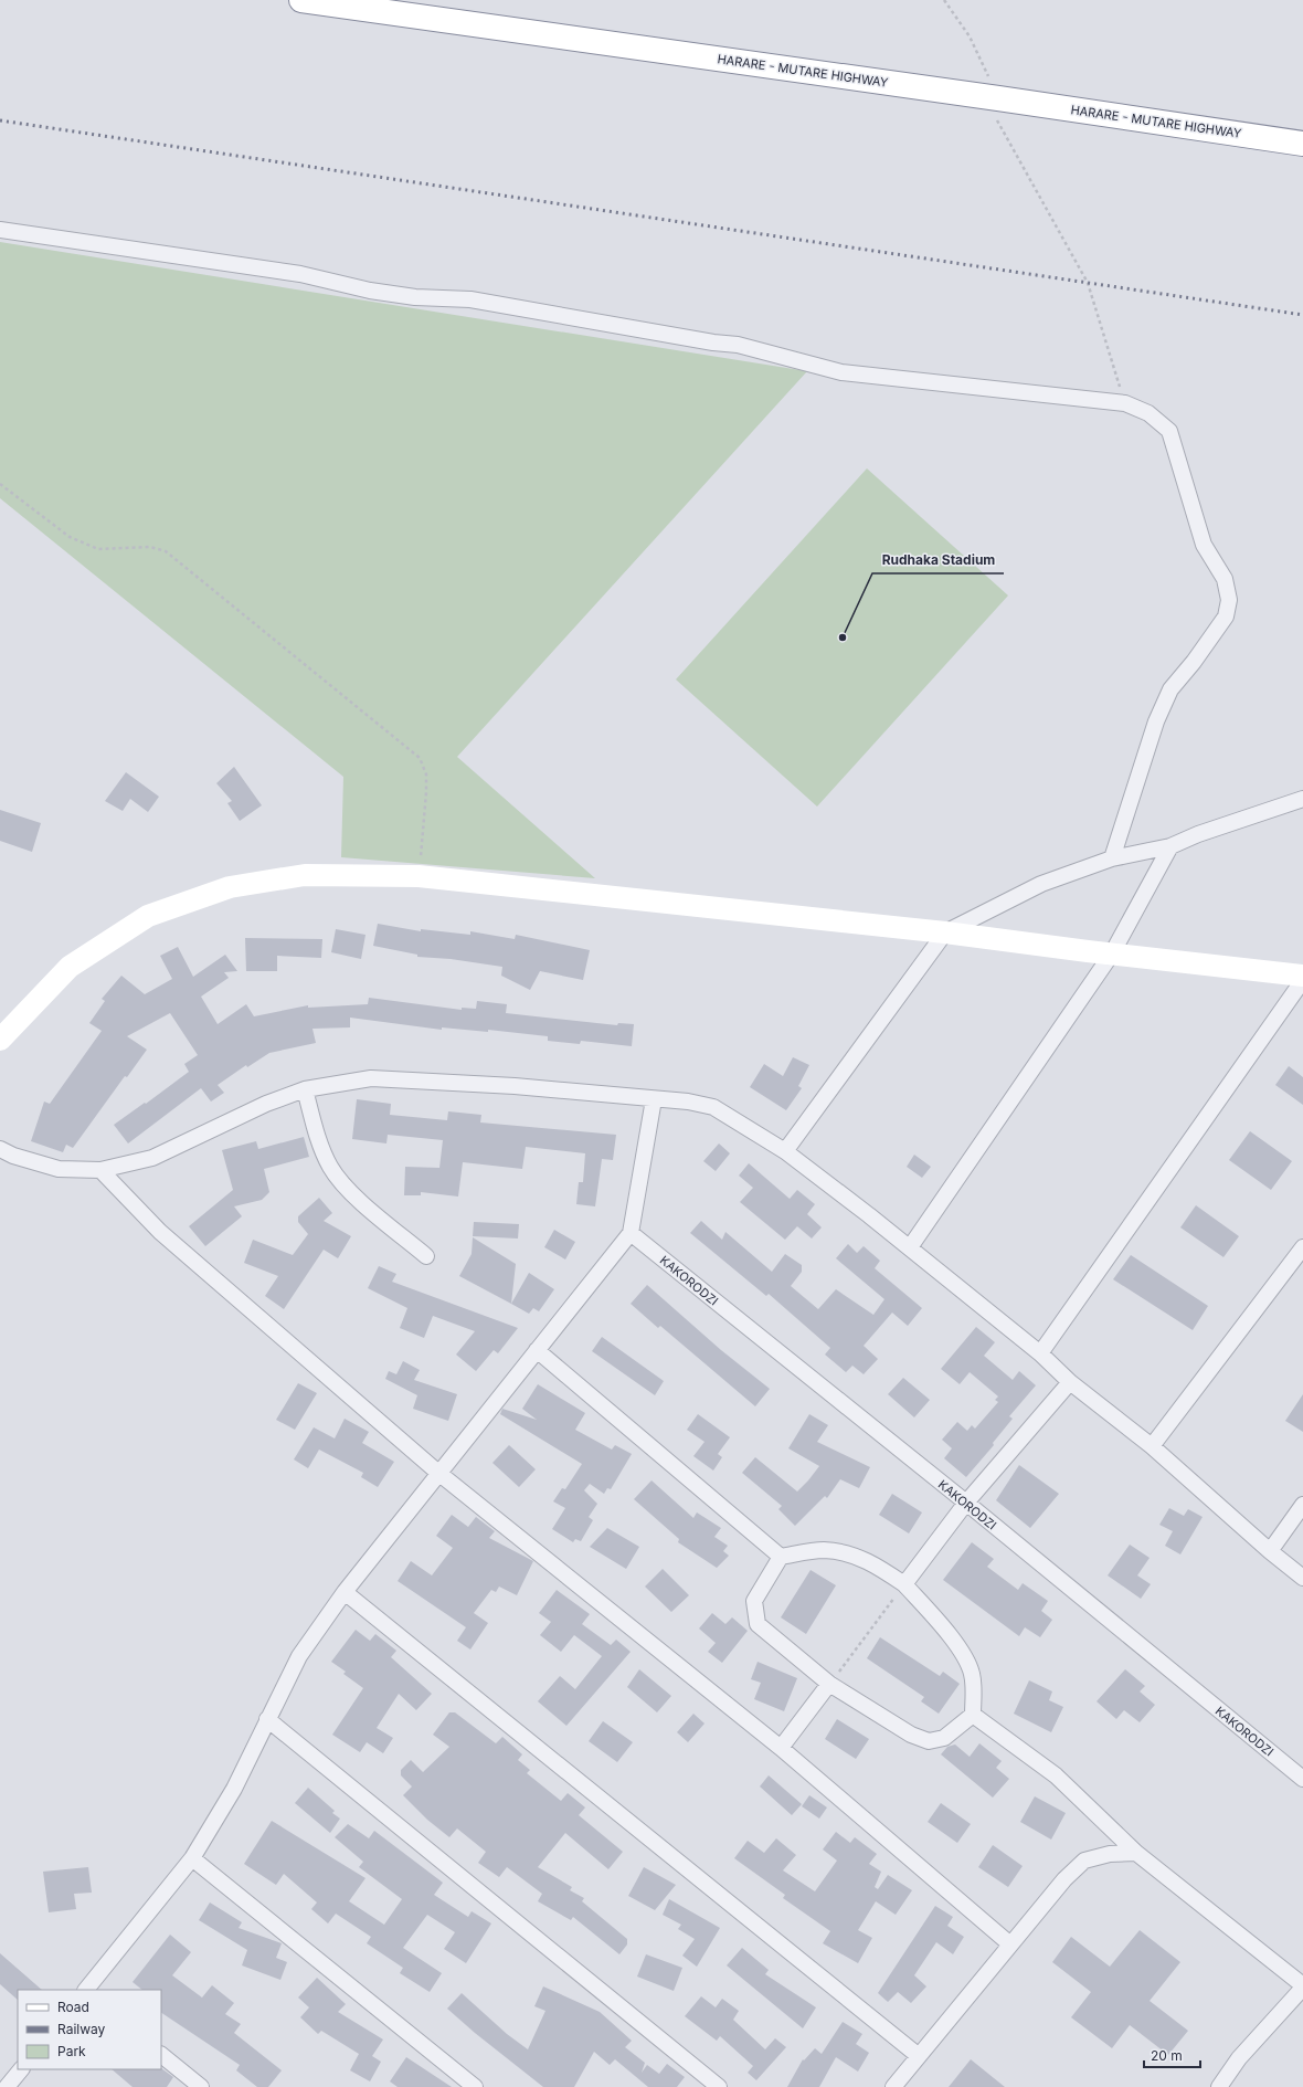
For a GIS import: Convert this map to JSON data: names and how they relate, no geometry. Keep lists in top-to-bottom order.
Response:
{
  "streets": {
    "highway": ["HARARE - MUTARE HIGHWAY"],
    "street": ["KAKORODZI"]
  },
  "places": ["Rudhaka Stadium"],
  "legend": ["Road", "Railway", "Park"],
  "scale_bar": "20 m"
}
